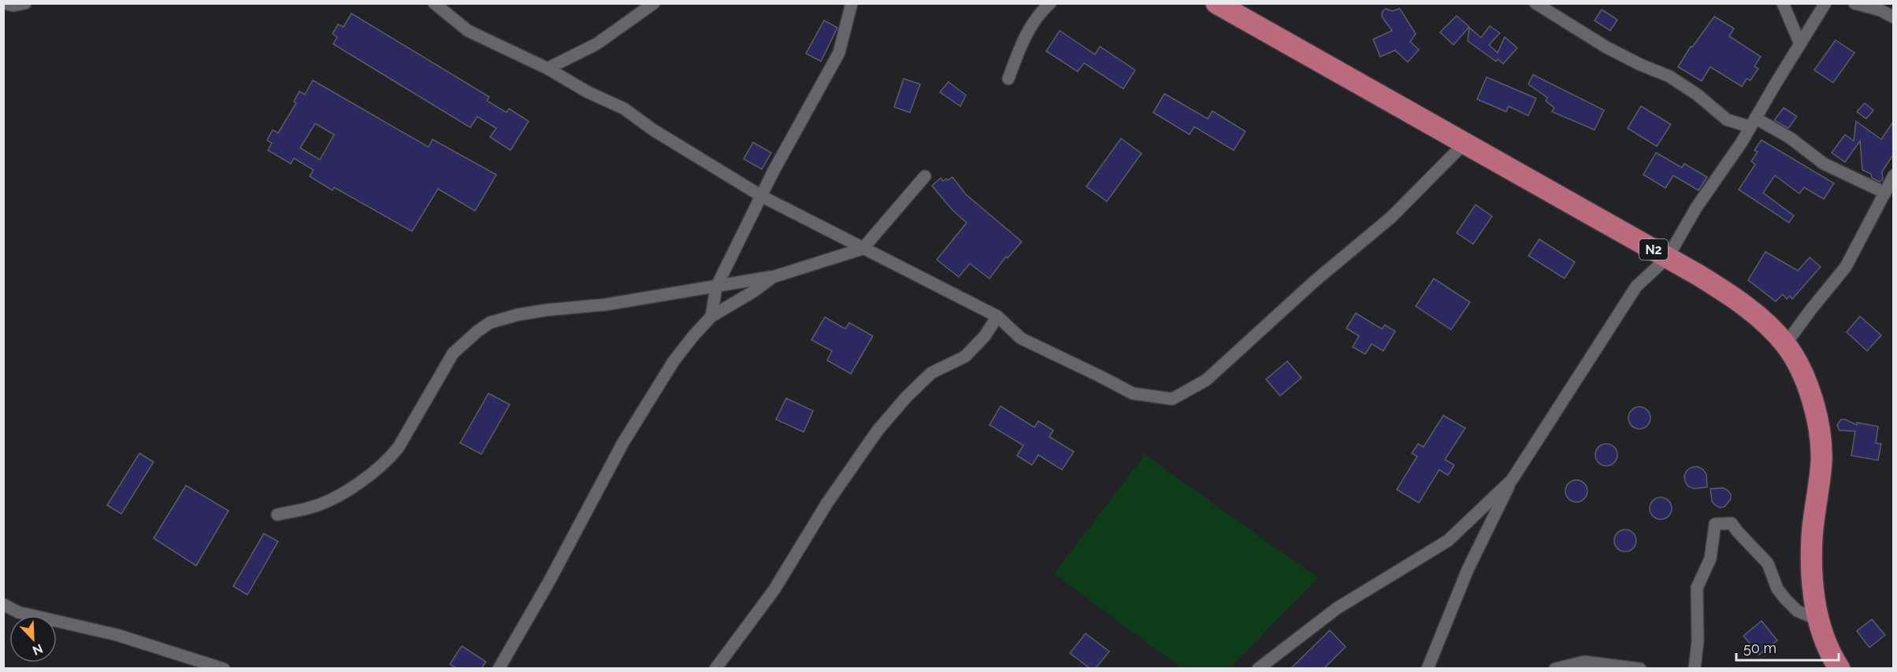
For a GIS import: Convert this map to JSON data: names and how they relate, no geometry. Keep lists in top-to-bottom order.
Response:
{
  "streets": {
    "highway": ["N2"]
  },
  "scale_bar": "50 m",
  "north": "bottom right"
}
